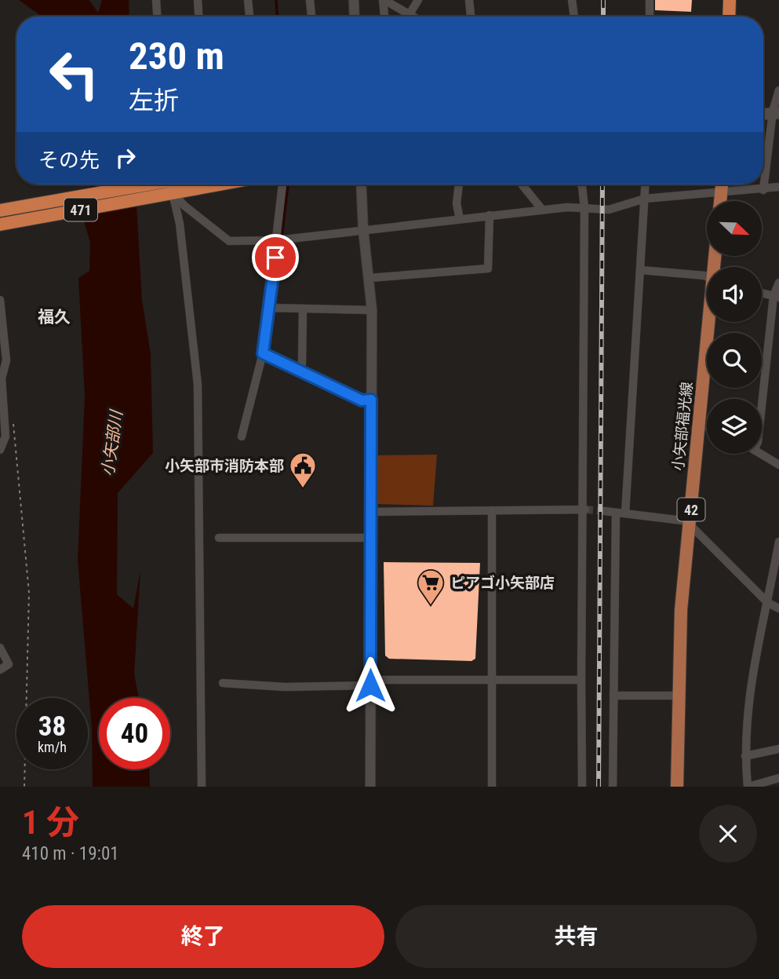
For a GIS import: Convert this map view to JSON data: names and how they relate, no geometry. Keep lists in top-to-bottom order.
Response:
{
  "streets": {
    "highway": ["471"],
    "main road": ["小矢部福光線", "42"]
  },
  "districts": ["福久"],
  "water": ["小矢部川"],
  "places": {
    "public building": ["小矢部市消防本部"],
    "supermarket": ["ピアゴ小矢部店"]
  },
  "north": "bottom right",
  "page": {
    "turn": ["230 m", "左折"],
    "then": "その先",
    "speed": "38 km/h",
    "limit": "40",
    "heading": ["1 分", "410 m · 19:01"],
    "buttons": ["終了", "共有"]
  }
}
